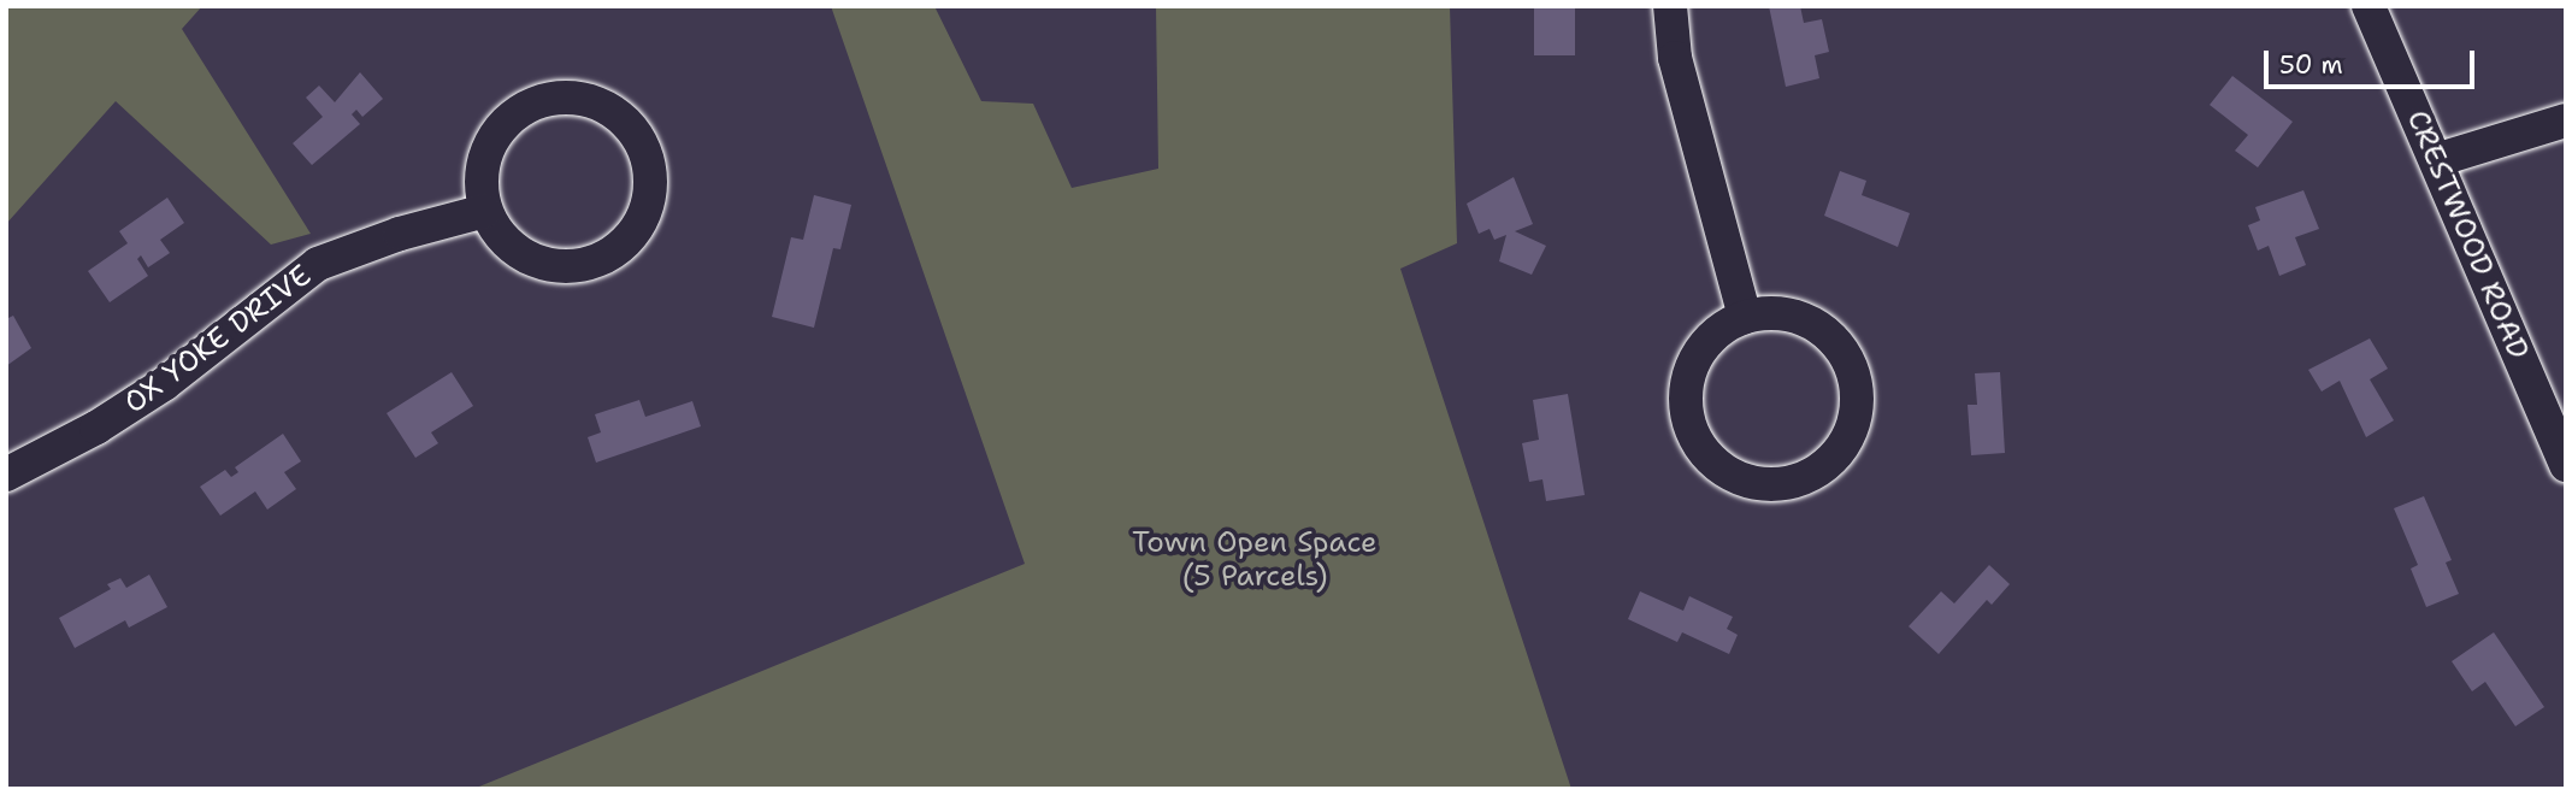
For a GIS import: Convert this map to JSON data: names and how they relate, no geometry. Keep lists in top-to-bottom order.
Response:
{
  "streets": {
    "street": ["CRESTWOOD ROAD", "OX YOKE DRIVE"]
  },
  "parks": ["Town Open Space (5 Parcels)"],
  "scale_bar": "50 m"
}
